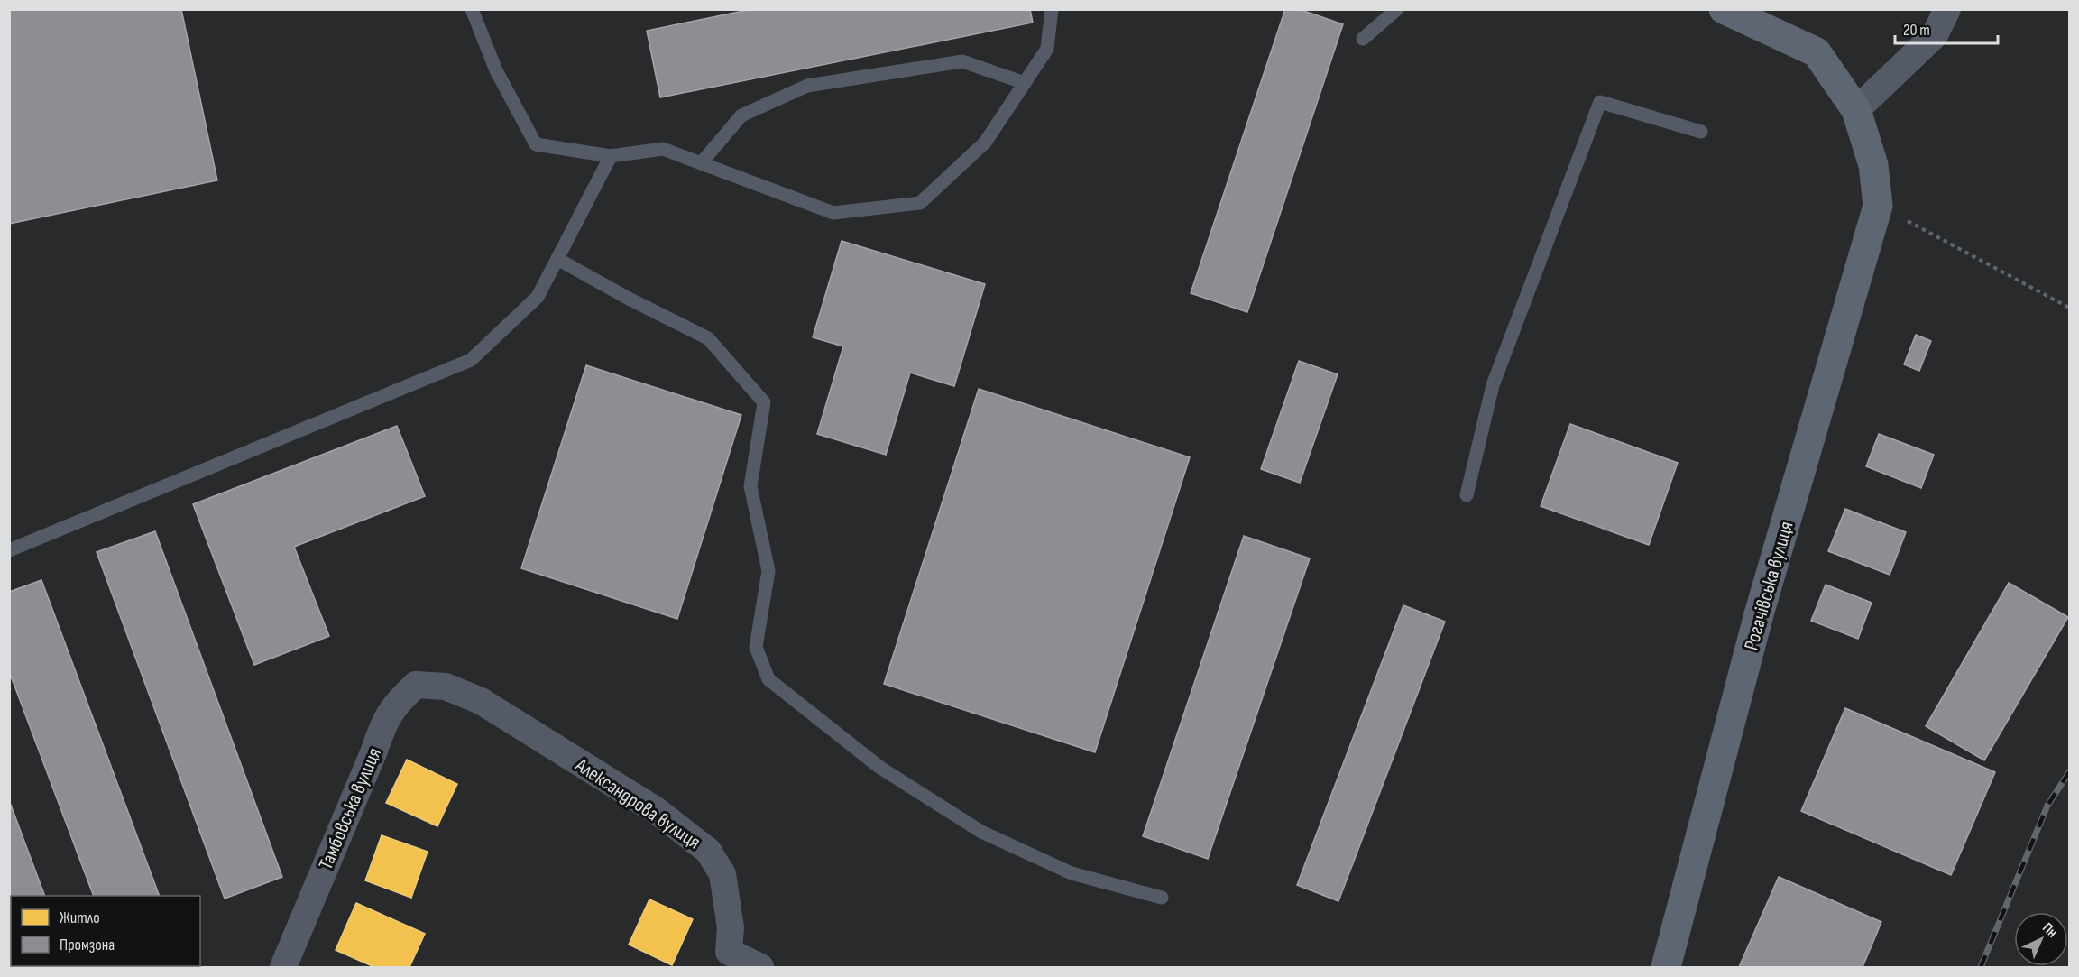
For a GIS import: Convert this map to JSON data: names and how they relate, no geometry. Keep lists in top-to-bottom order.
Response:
{
  "streets": {
    "street": ["Рогачівська вулиця", "Александрова вулиця", "Тамбовська вулиця"]
  },
  "crossings": [
    ["Александрова вулиця", "Тамбовська вулиця"]
  ],
  "legend": ["Житло", "Промзона"],
  "scale_bar": "20 m",
  "north": "top right"
}
